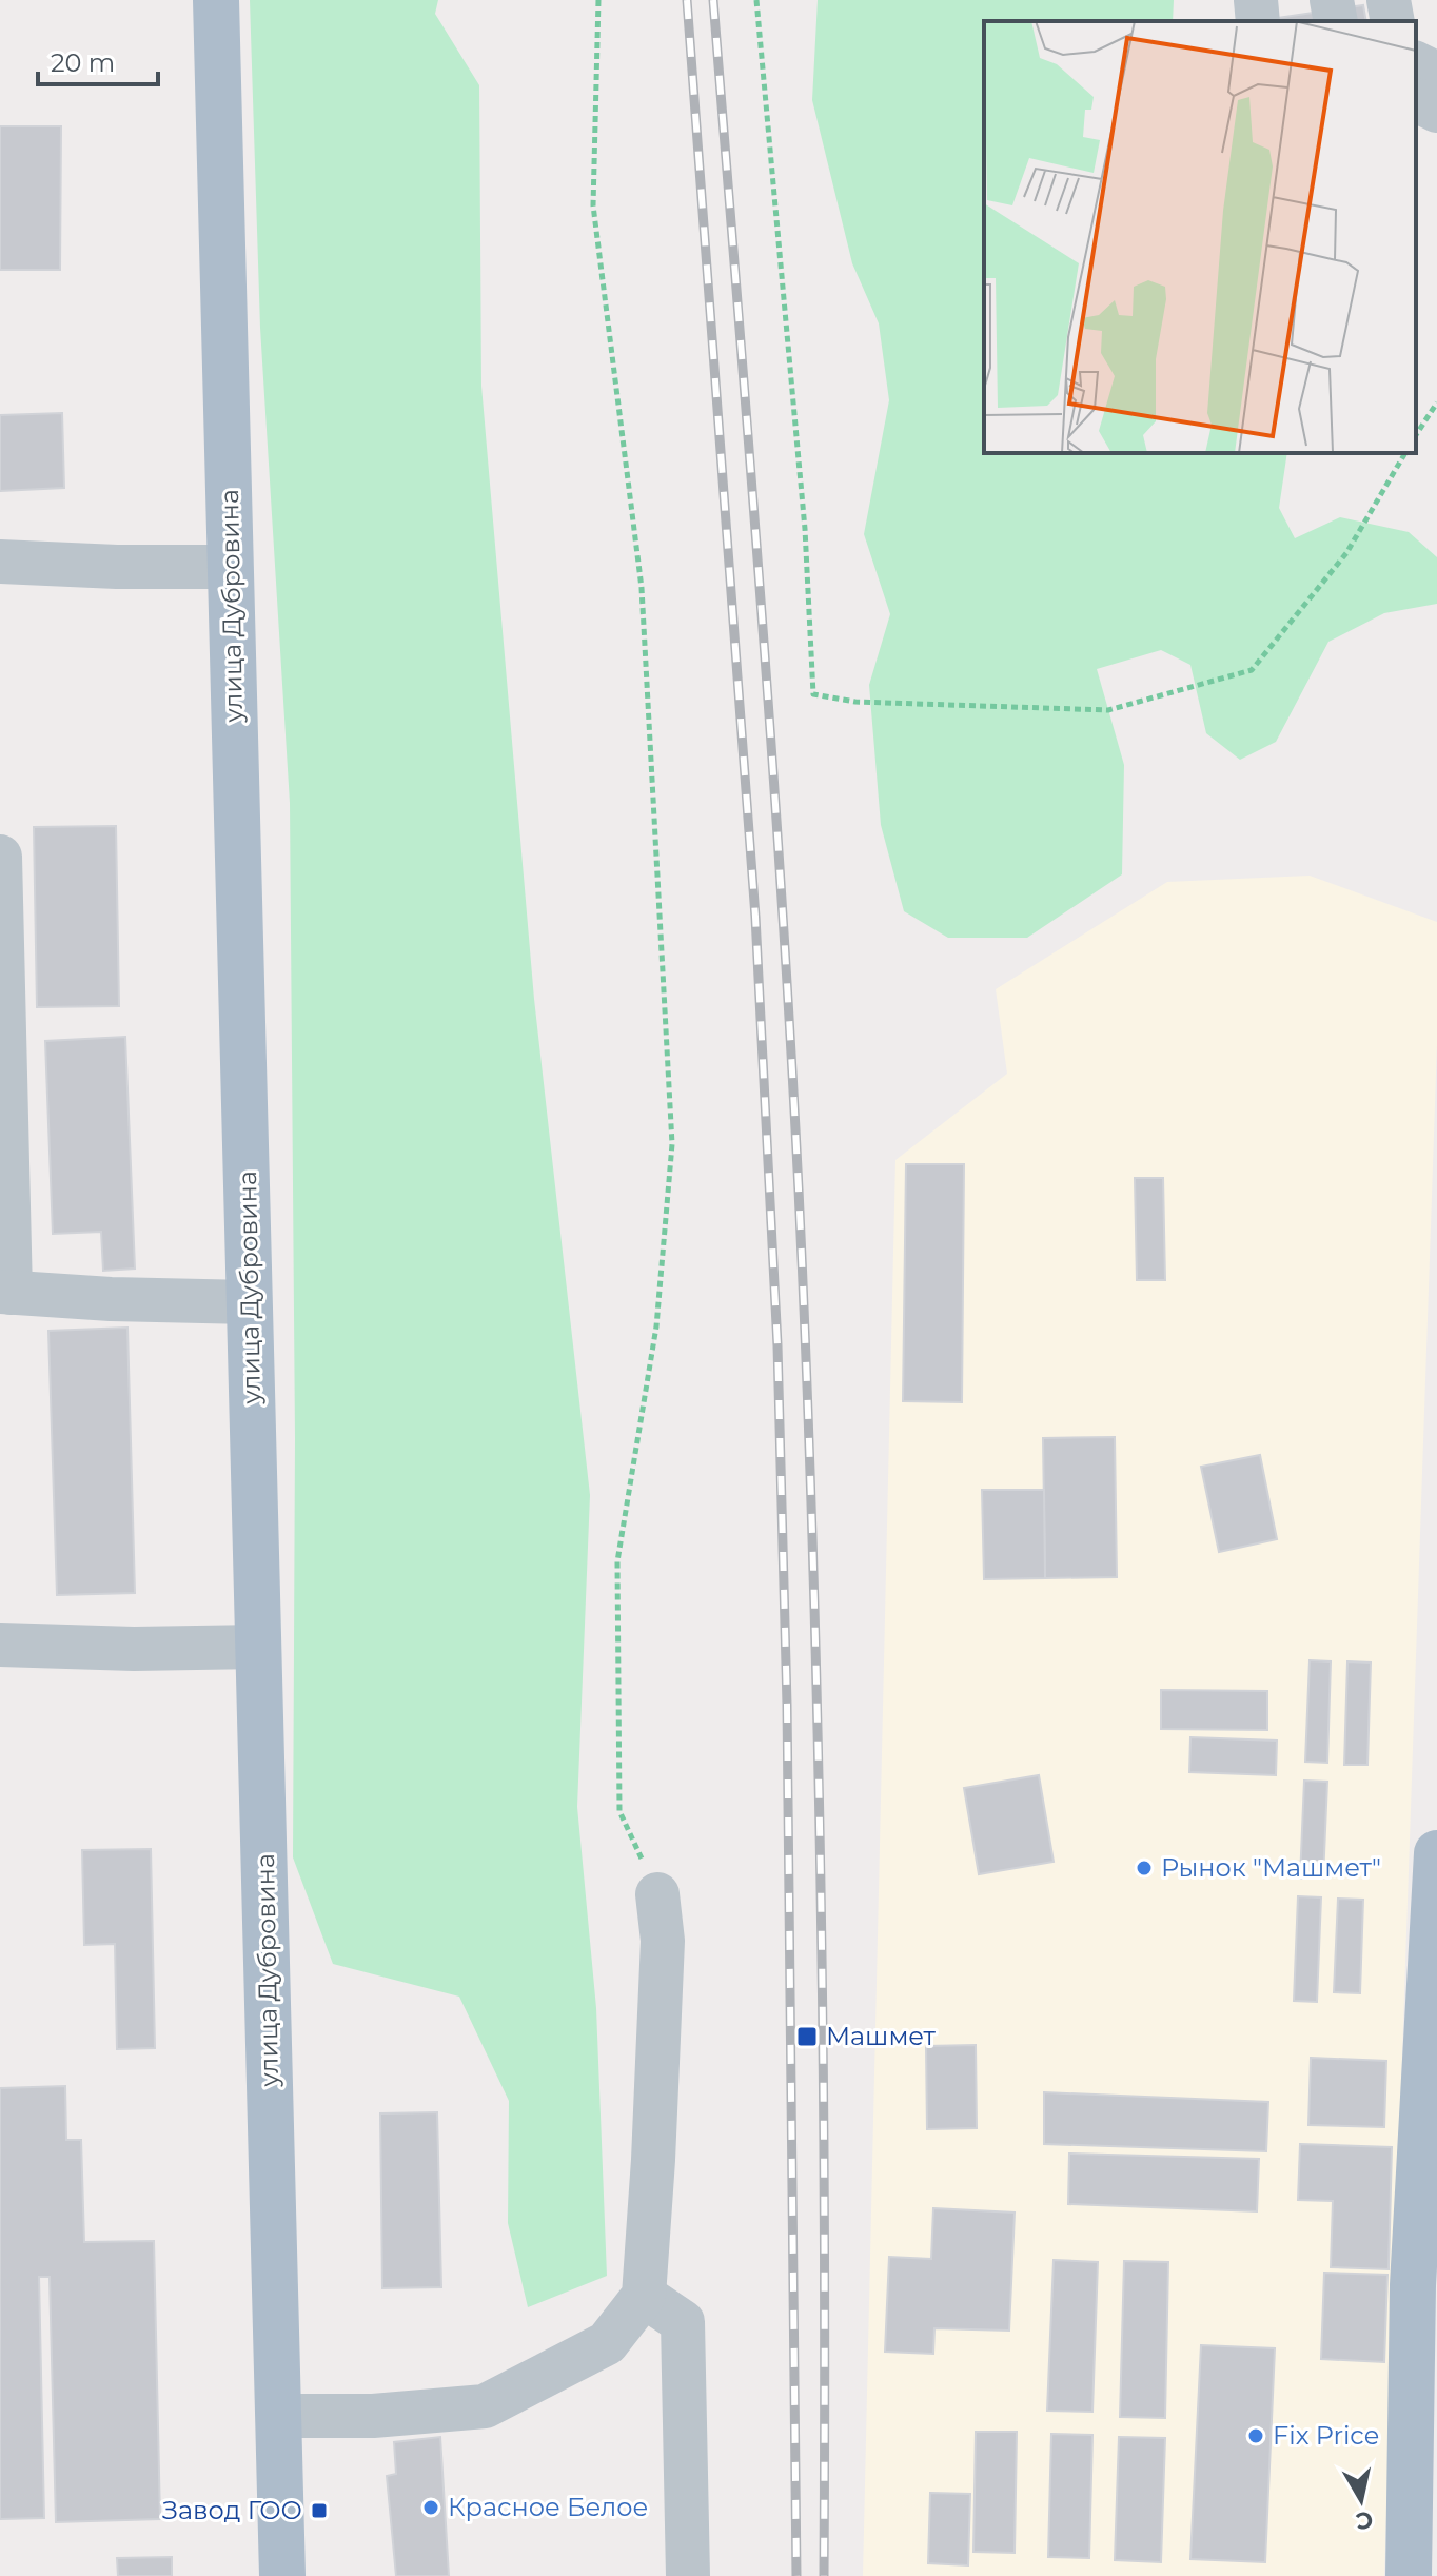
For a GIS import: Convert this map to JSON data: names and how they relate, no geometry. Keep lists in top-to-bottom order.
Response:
{
  "streets": {
    "main road": ["улица Дубровина"]
  },
  "places": {
    "other": ["Рынок \"Машмет\"", "Fix Price", "Красное Белое"],
    "transit": ["Машмет", "Завод ГОО"]
  },
  "scale_bar": "20 m",
  "north": "bottom"
}
